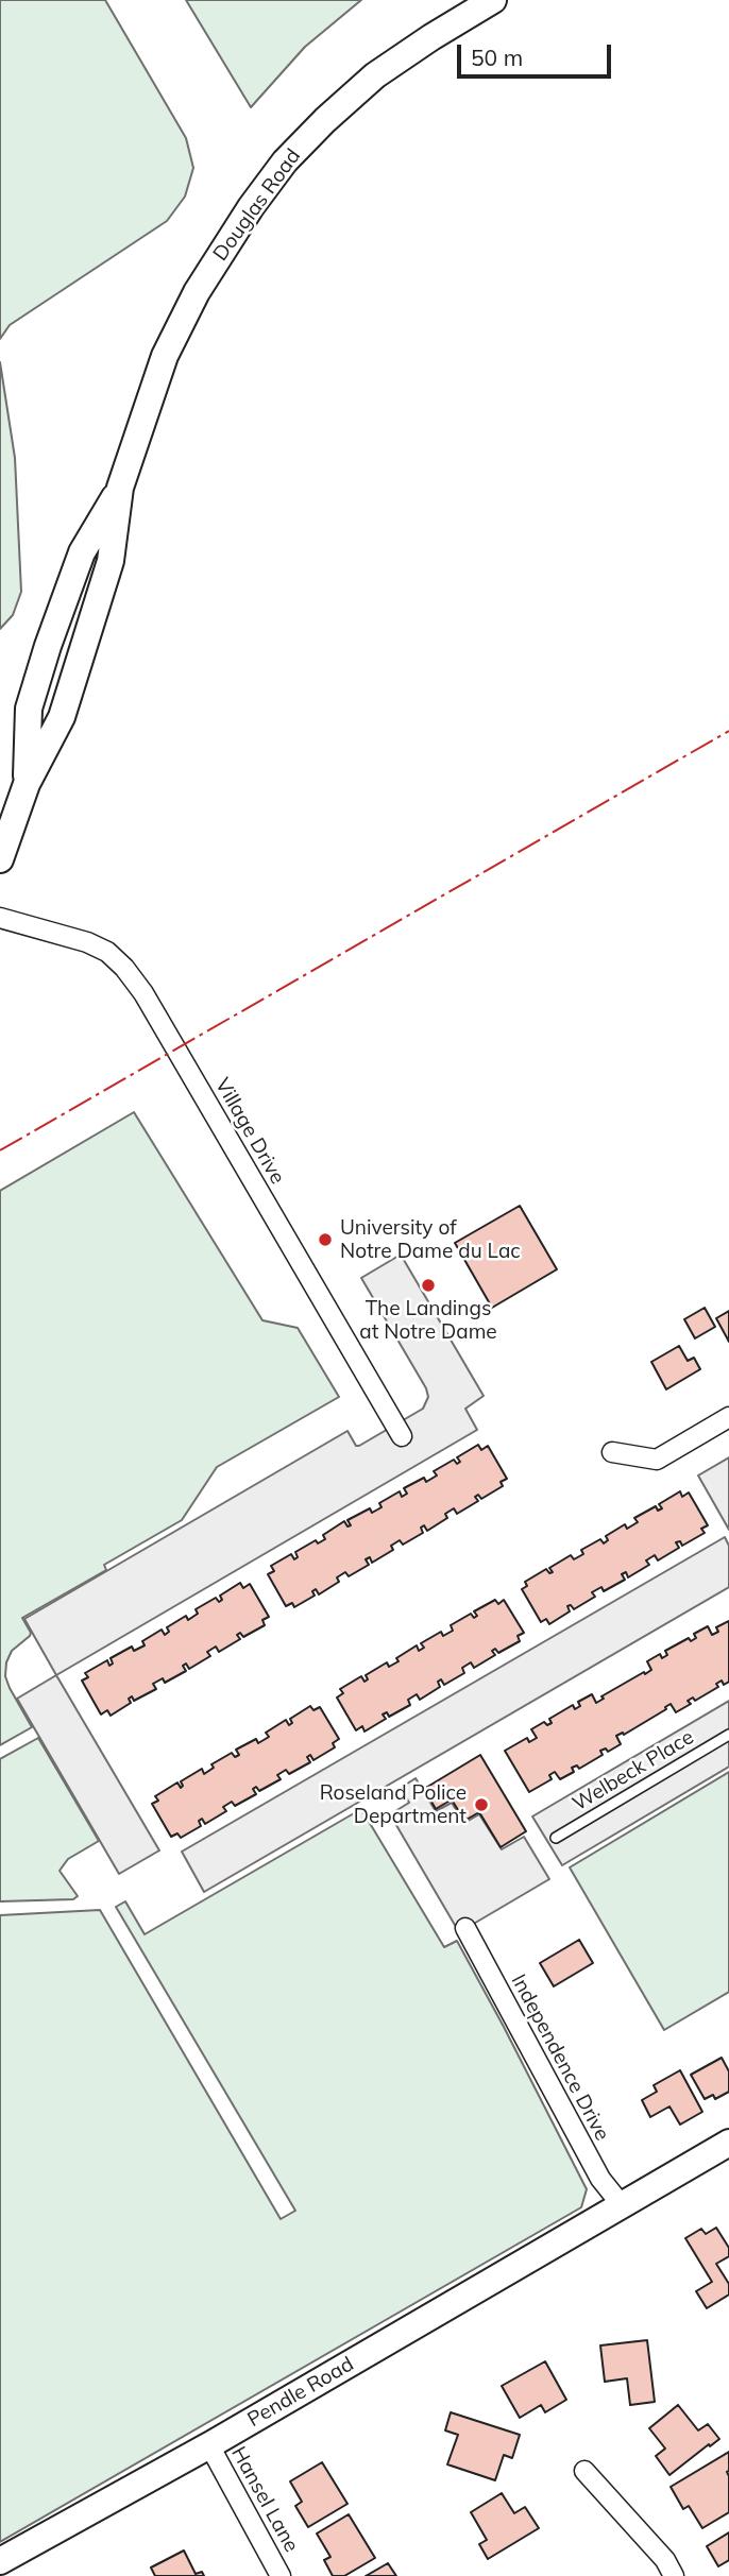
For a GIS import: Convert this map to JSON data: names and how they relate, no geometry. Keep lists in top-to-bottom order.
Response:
{
  "streets": {
    "street": [
      "Douglas Road",
      "Village Drive",
      "Independence Drive",
      "Pendle Road",
      "Hansel Lane"
    ],
    "lane": ["Welbeck Place"]
  },
  "crossings": [
    ["Independence Drive", "Pendle Road"],
    ["Pendle Road", "Hansel Lane"]
  ],
  "places": ["University of Notre Dame du Lac", "The Landings at Notre Dame", "Roseland Police Department"],
  "scale_bar": "50 m"
}
